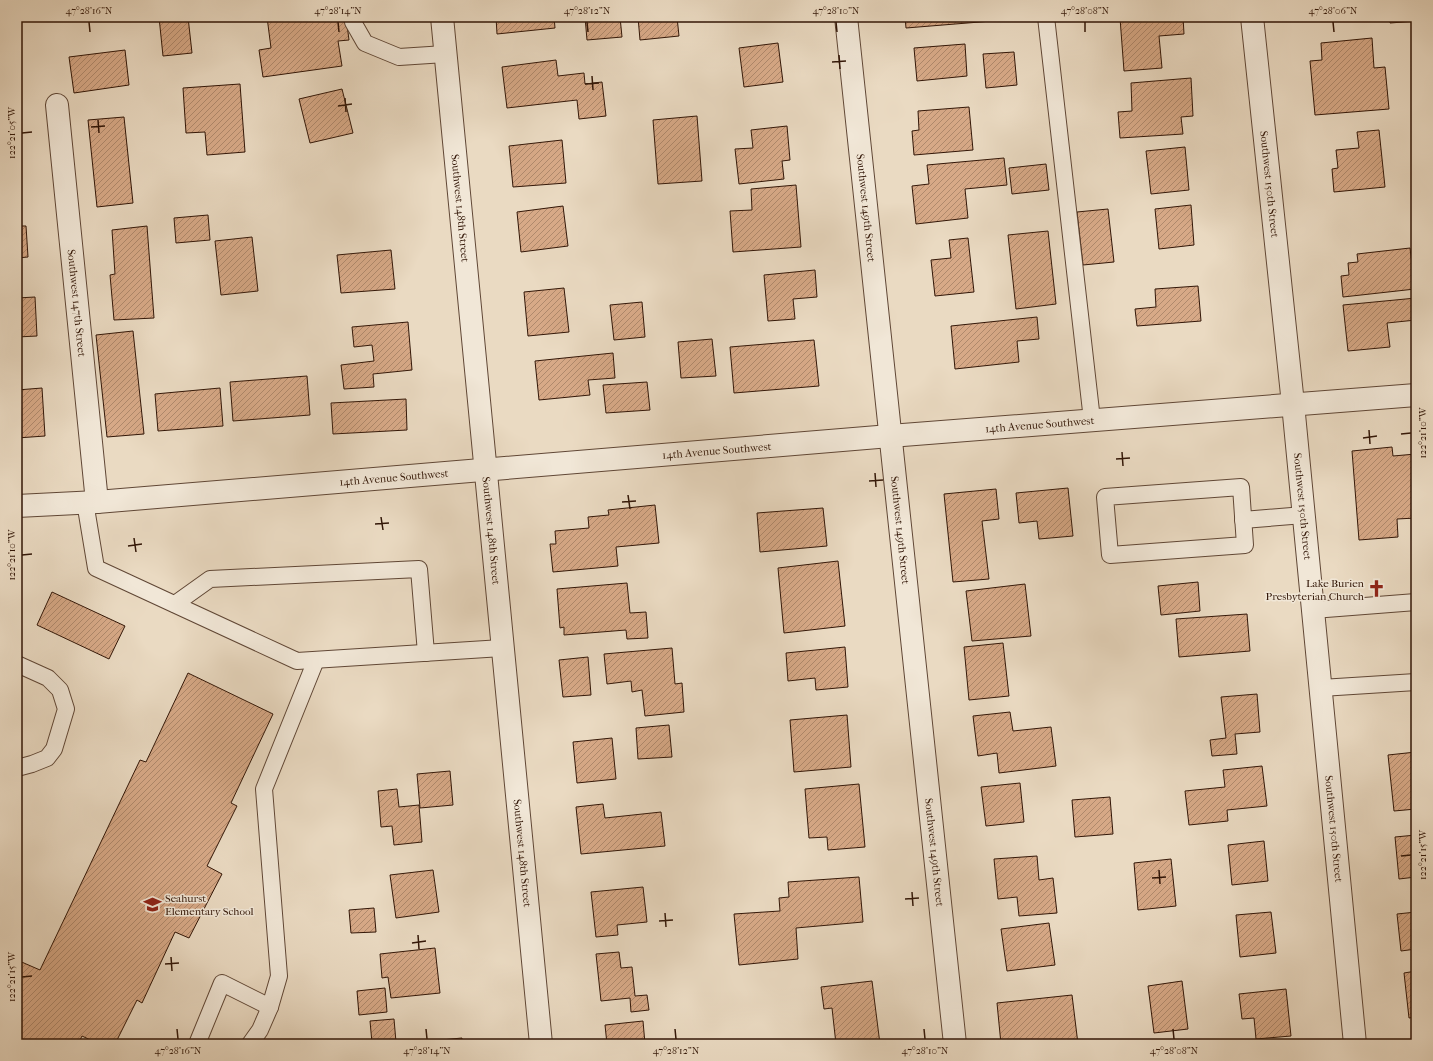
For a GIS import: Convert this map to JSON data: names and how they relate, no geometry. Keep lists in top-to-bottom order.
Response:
{
  "streets": {
    "street": [
      "Southwest 150th Street",
      "Southwest 148th Street",
      "Southwest 149th Street",
      "Southwest 147th Street",
      "14th Avenue Southwest"
    ]
  },
  "crossings": [
    ["Southwest 150th Street", "14th Avenue Southwest"],
    ["Southwest 148th Street", "14th Avenue Southwest"],
    ["Southwest 149th Street", "14th Avenue Southwest"],
    ["Southwest 147th Street", "14th Avenue Southwest"]
  ],
  "places": {
    "church": ["Lake Burien Presbyterian Church"],
    "school or university": ["Seahurst Elementary School"]
  },
  "coordinates": [
    "47°28'16\"N",
    "47°28'14\"N",
    "47°28'12\"N",
    "47°28'10\"N",
    "47°28'08\"N",
    "47°28'06\"N",
    "122°21'05\"W",
    "122°21'10\"W",
    "122°21'15\"W"
  ]
}
